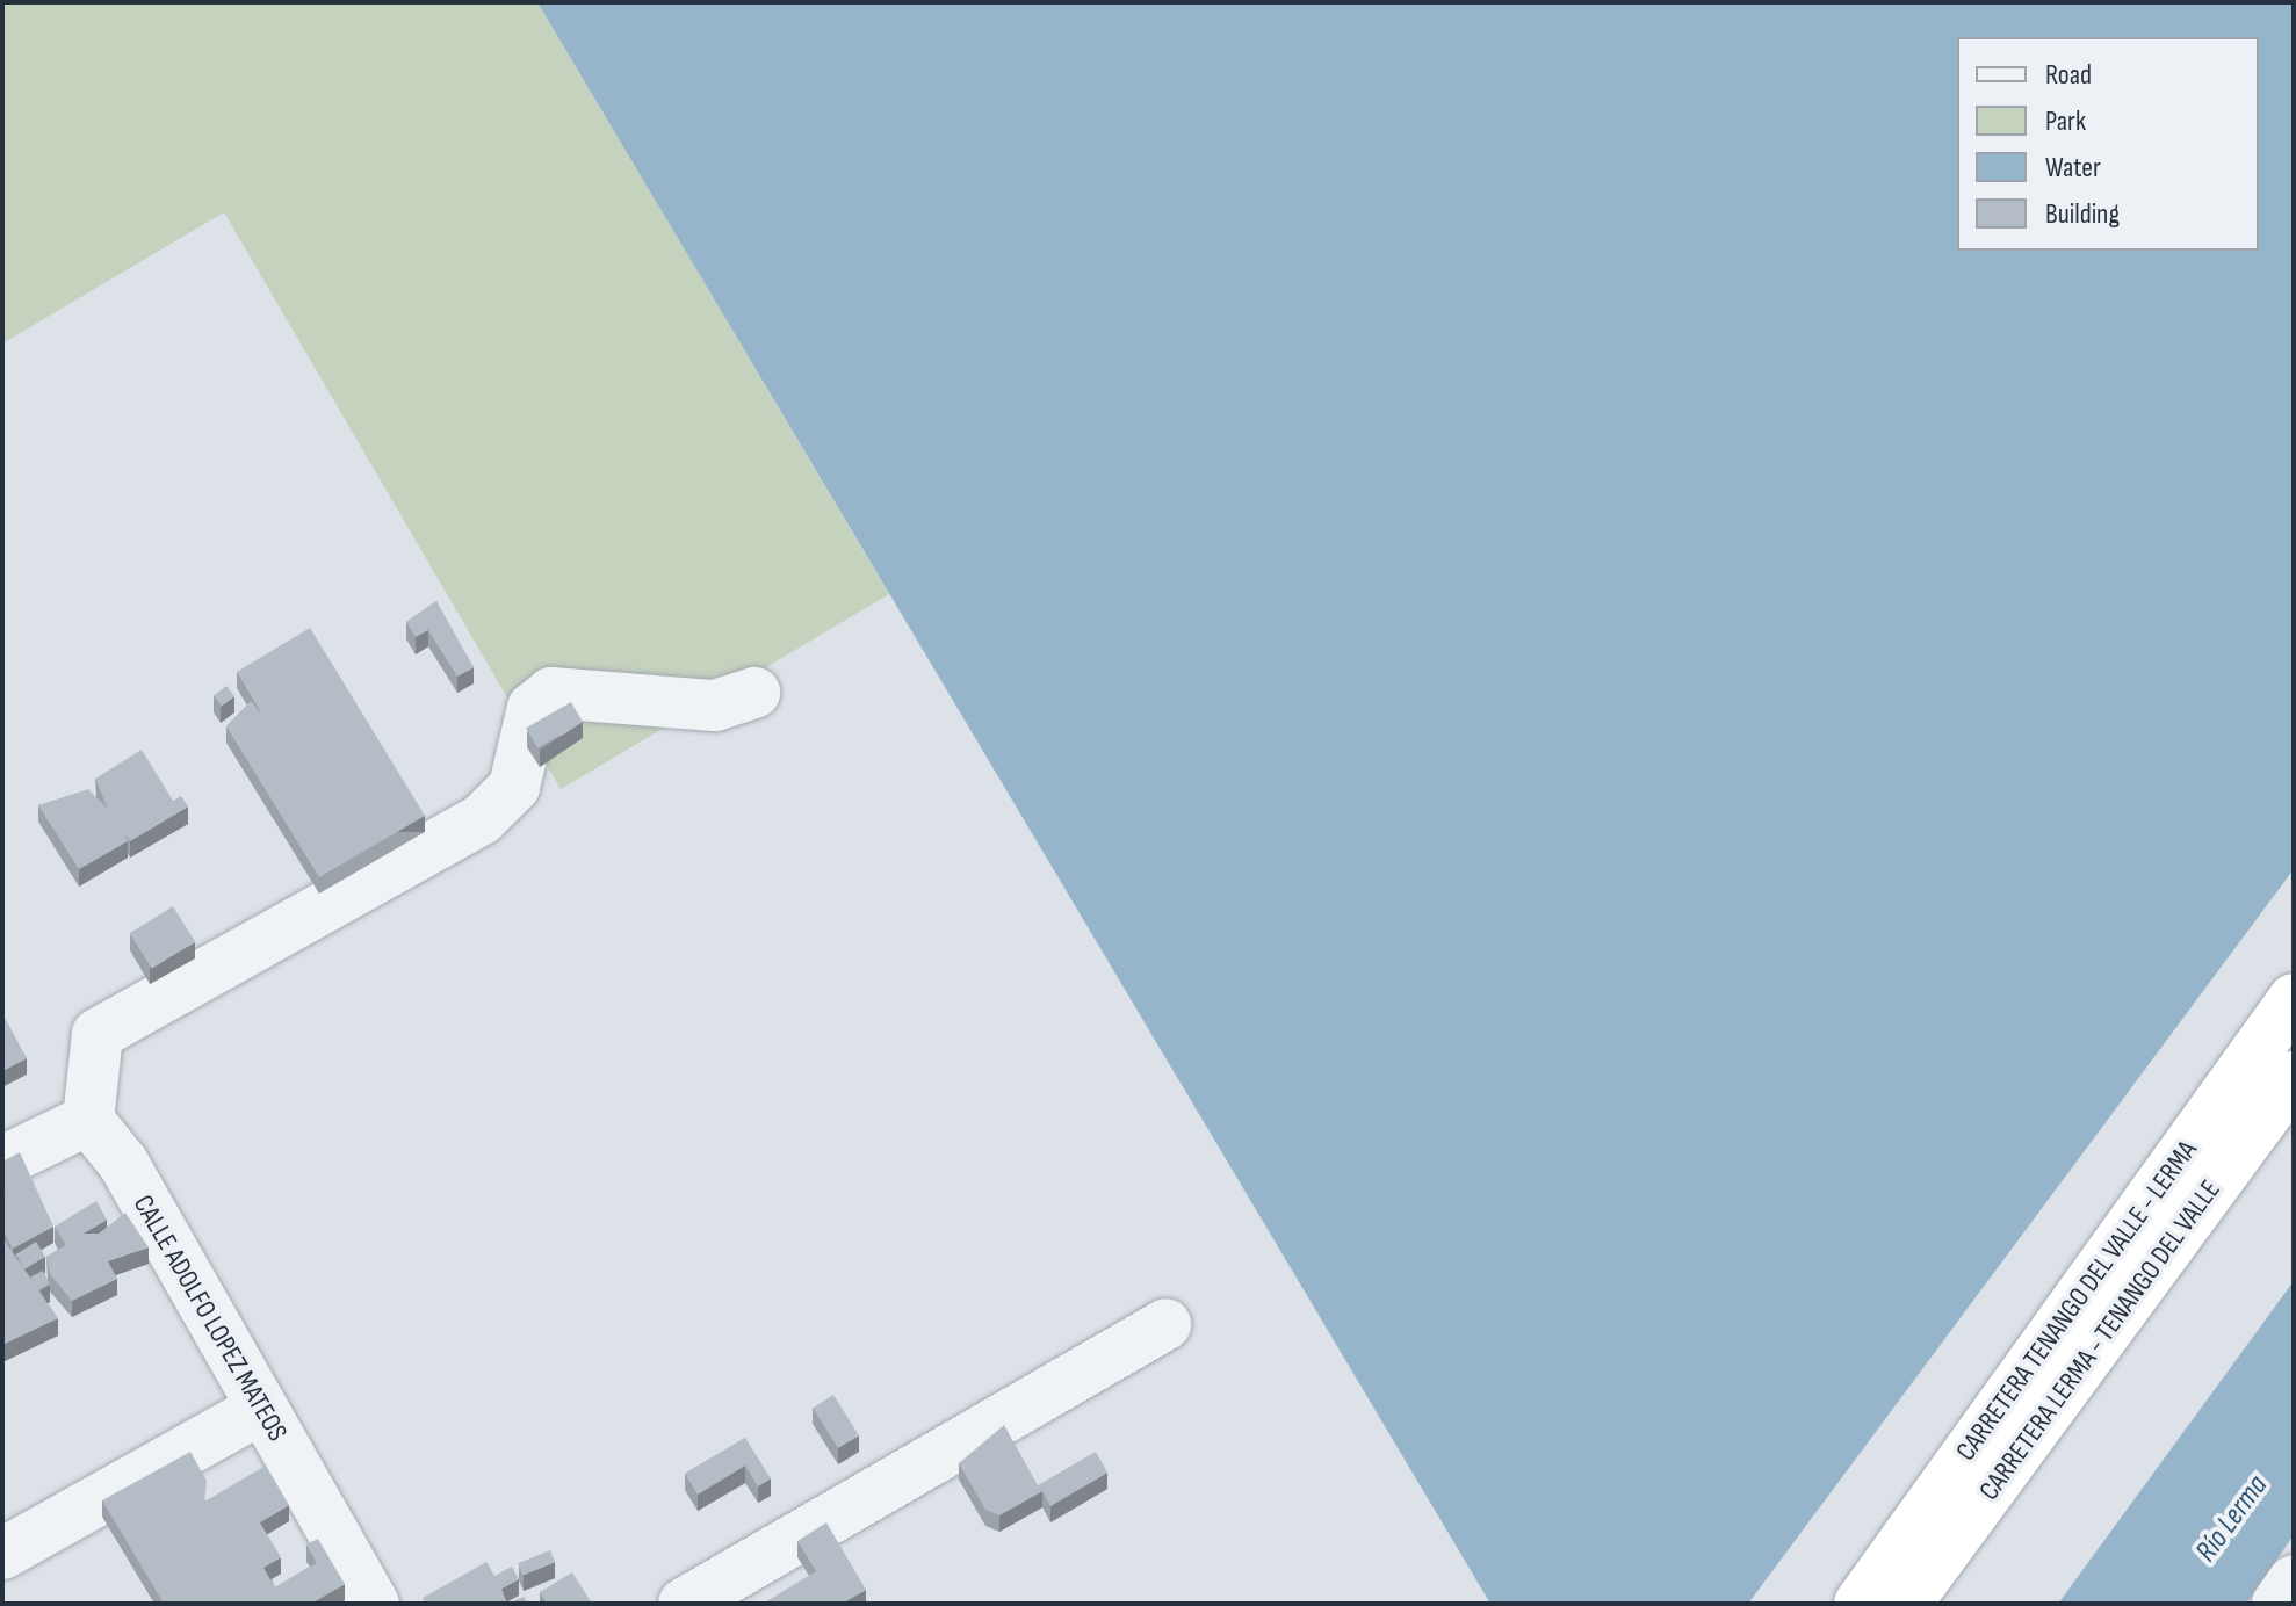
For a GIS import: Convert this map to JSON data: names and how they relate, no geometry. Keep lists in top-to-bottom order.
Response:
{
  "streets": {
    "highway": ["CARRETERA TENANGO DEL VALLE - LERMA", "CARRETERA LERMA - TENANGO DEL VALLE"],
    "street": ["CALLE ADOLFO LOPEZ MATEOS"]
  },
  "water": ["Río Lerma"],
  "legend": [
    "Road",
    "Park",
    "Water",
    "Building"
  ]
}
